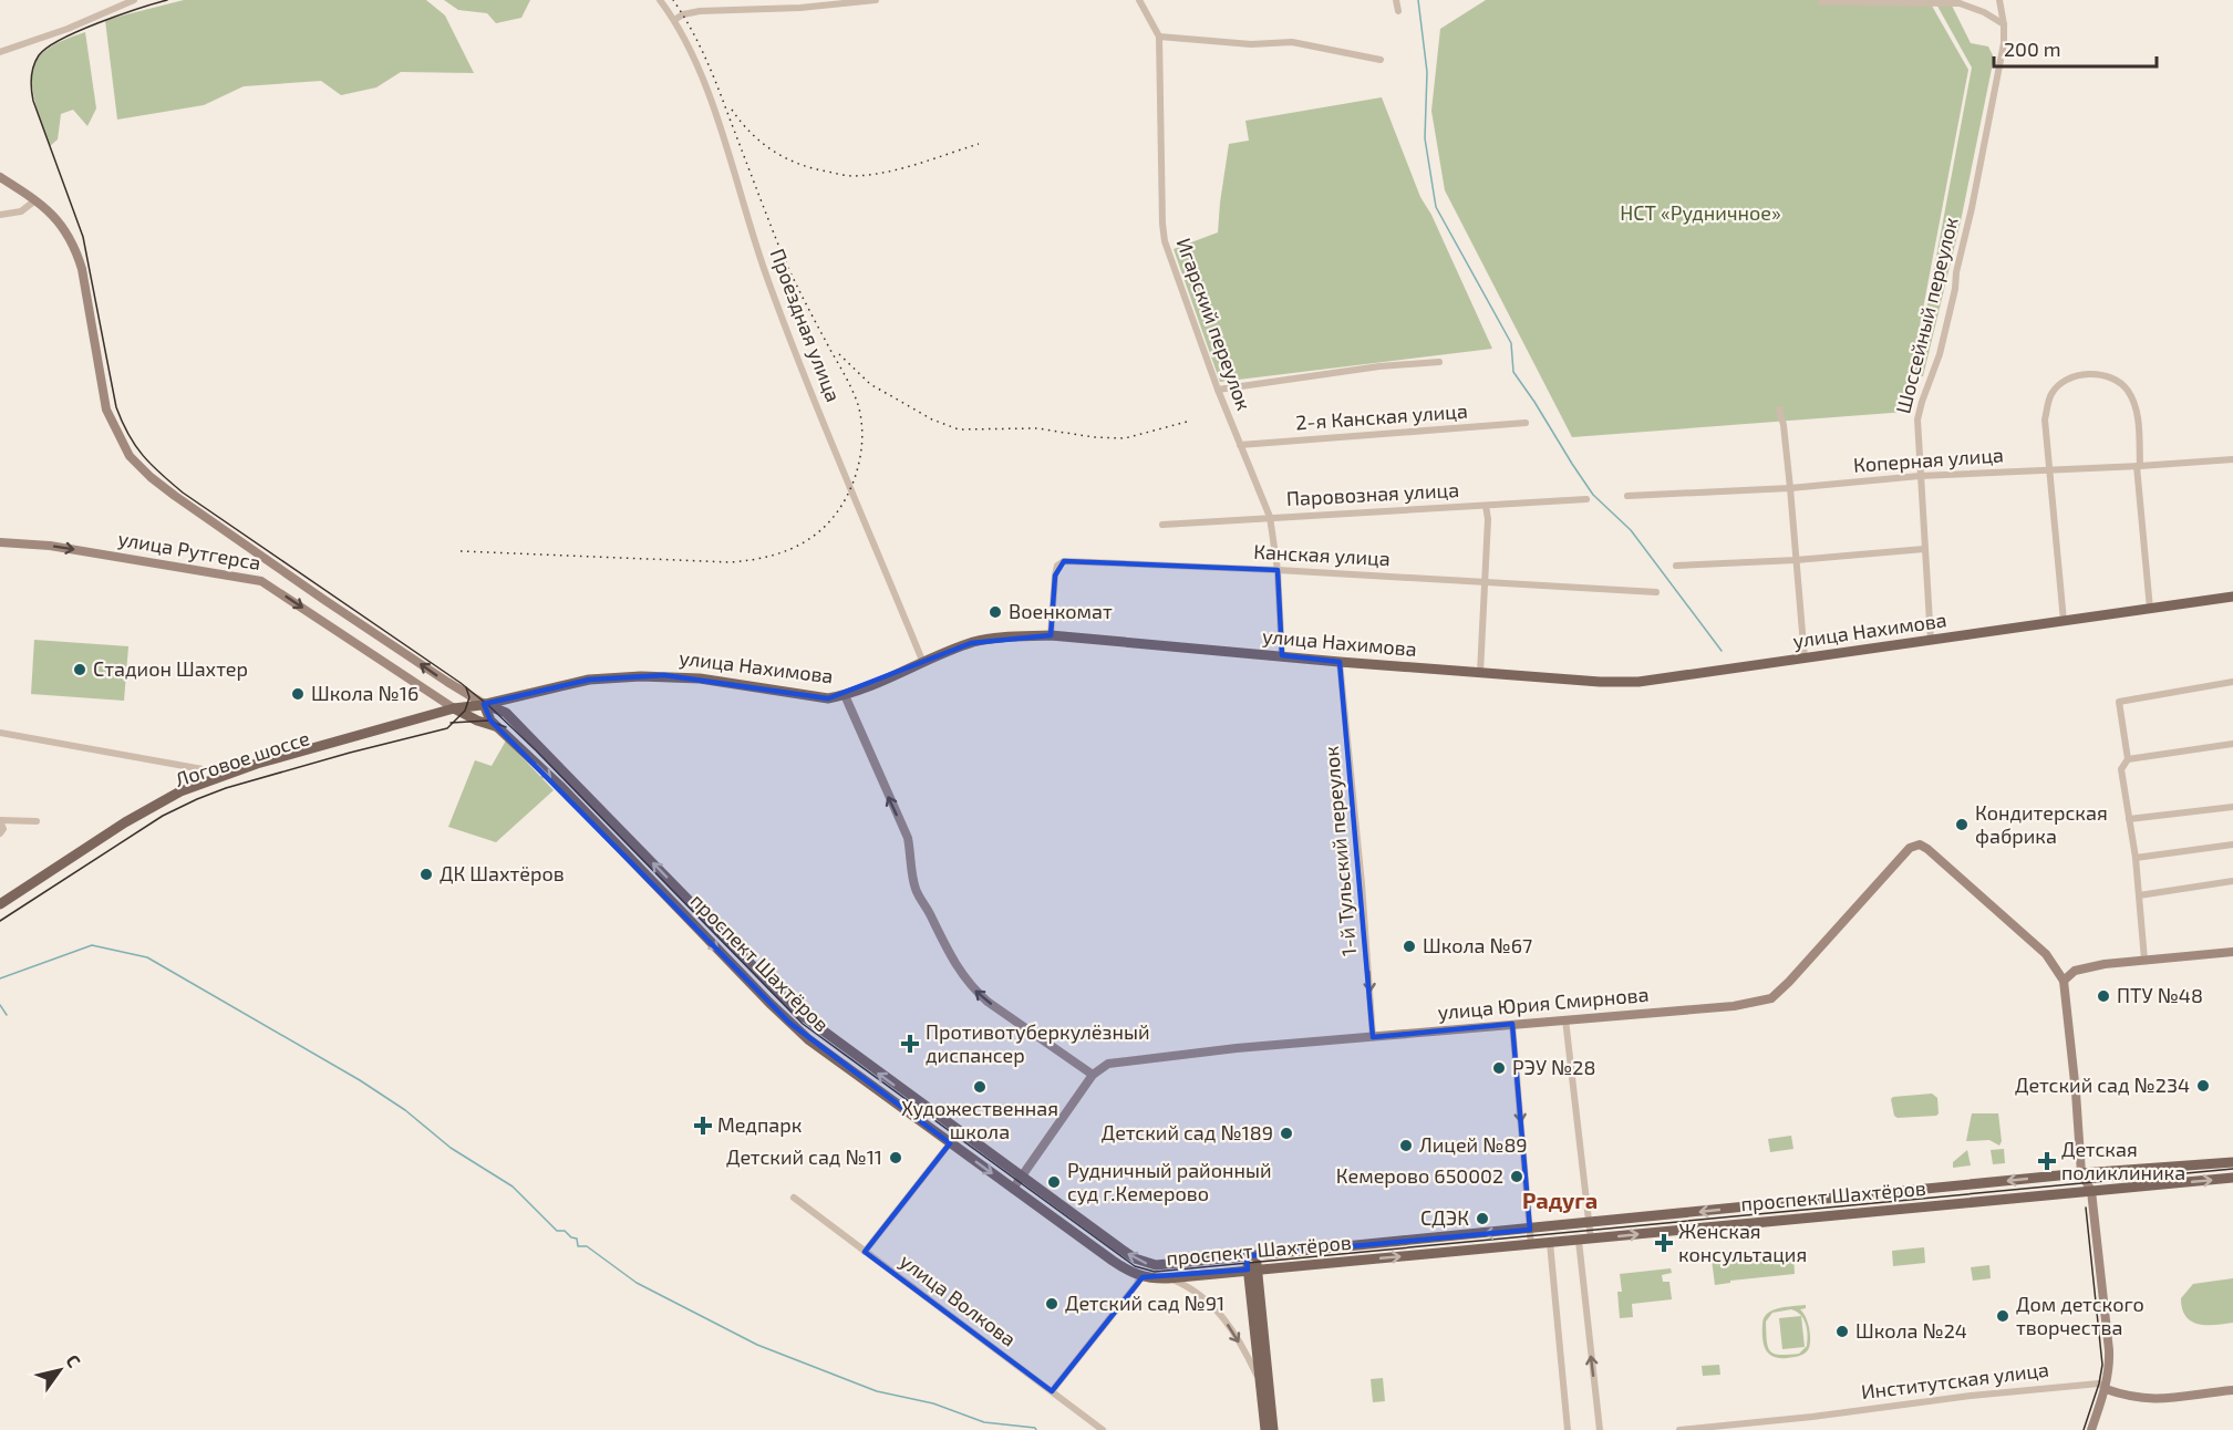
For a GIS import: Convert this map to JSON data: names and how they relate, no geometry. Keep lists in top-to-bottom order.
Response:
{
  "streets": {
    "main road": ["улица Нахимова", "Логовое шоссе", "проспект Шахтёров"],
    "street": [
      "Шоссейный переулок",
      "Игарский переулок",
      "Проездная улица",
      "2-я Канская улица",
      "Коперная улица",
      "Паровозная улица",
      "улица Рутгерса",
      "Канская улица",
      "1-й Тульский переулок",
      "улица Юрия Смирнова",
      "улица Волкова",
      "Институтская улица"
    ]
  },
  "crossings": [
    ["Шоссейный переулок", "Коперная улица"],
    ["Шоссейный переулок", "улица Нахимова"],
    ["Игарский переулок", "2-я Канская улица"],
    ["Игарский переулок", "Паровозная улица"],
    ["Игарский переулок", "Канская улица"],
    ["Игарский переулок", "улица Нахимова"],
    ["Проездная улица", "улица Нахимова"],
    ["улица Рутгерса", "улица Нахимова"],
    ["улица Рутгерса", "Логовое шоссе"],
    ["улица Рутгерса", "проспект Шахтёров"],
    ["Канская улица", "улица Нахимова"],
    ["улица Нахимова", "Логовое шоссе"],
    ["улица Нахимова", "1-й Тульский переулок"],
    ["улица Нахимова", "проспект Шахтёров"],
    ["Логовое шоссе", "проспект Шахтёров"],
    ["1-й Тульский переулок", "улица Юрия Смирнова"]
  ],
  "one_way": ["1-й Тульский переулок"],
  "districts": ["Радуга"],
  "parks": ["НСТ «Рудничное»"],
  "places": {
    "other": [
      "Военкомат",
      "Стадион Шахтер",
      "Школа №16",
      "Кондитерская фабрика",
      "ДК Шахтёров",
      "Школа №67",
      "ПТУ №48",
      "РЭУ №28",
      "Детский сад №234",
      "Художественная школа",
      "Детский сад №189",
      "Лицей №89",
      "Детский сад №11",
      "Кемерово 650002",
      "Рудничный районный суд г.Кемерово",
      "СДЭК",
      "Детский сад №91",
      "Дом детского творчества",
      "Школа №24"
    ],
    "health": [
      "Противотуберкулёзный диспансер",
      "Медпарк",
      "Детская поликлиника",
      "Женская консультация"
    ]
  },
  "scale_bar": "200 m",
  "north": "top right"
}
